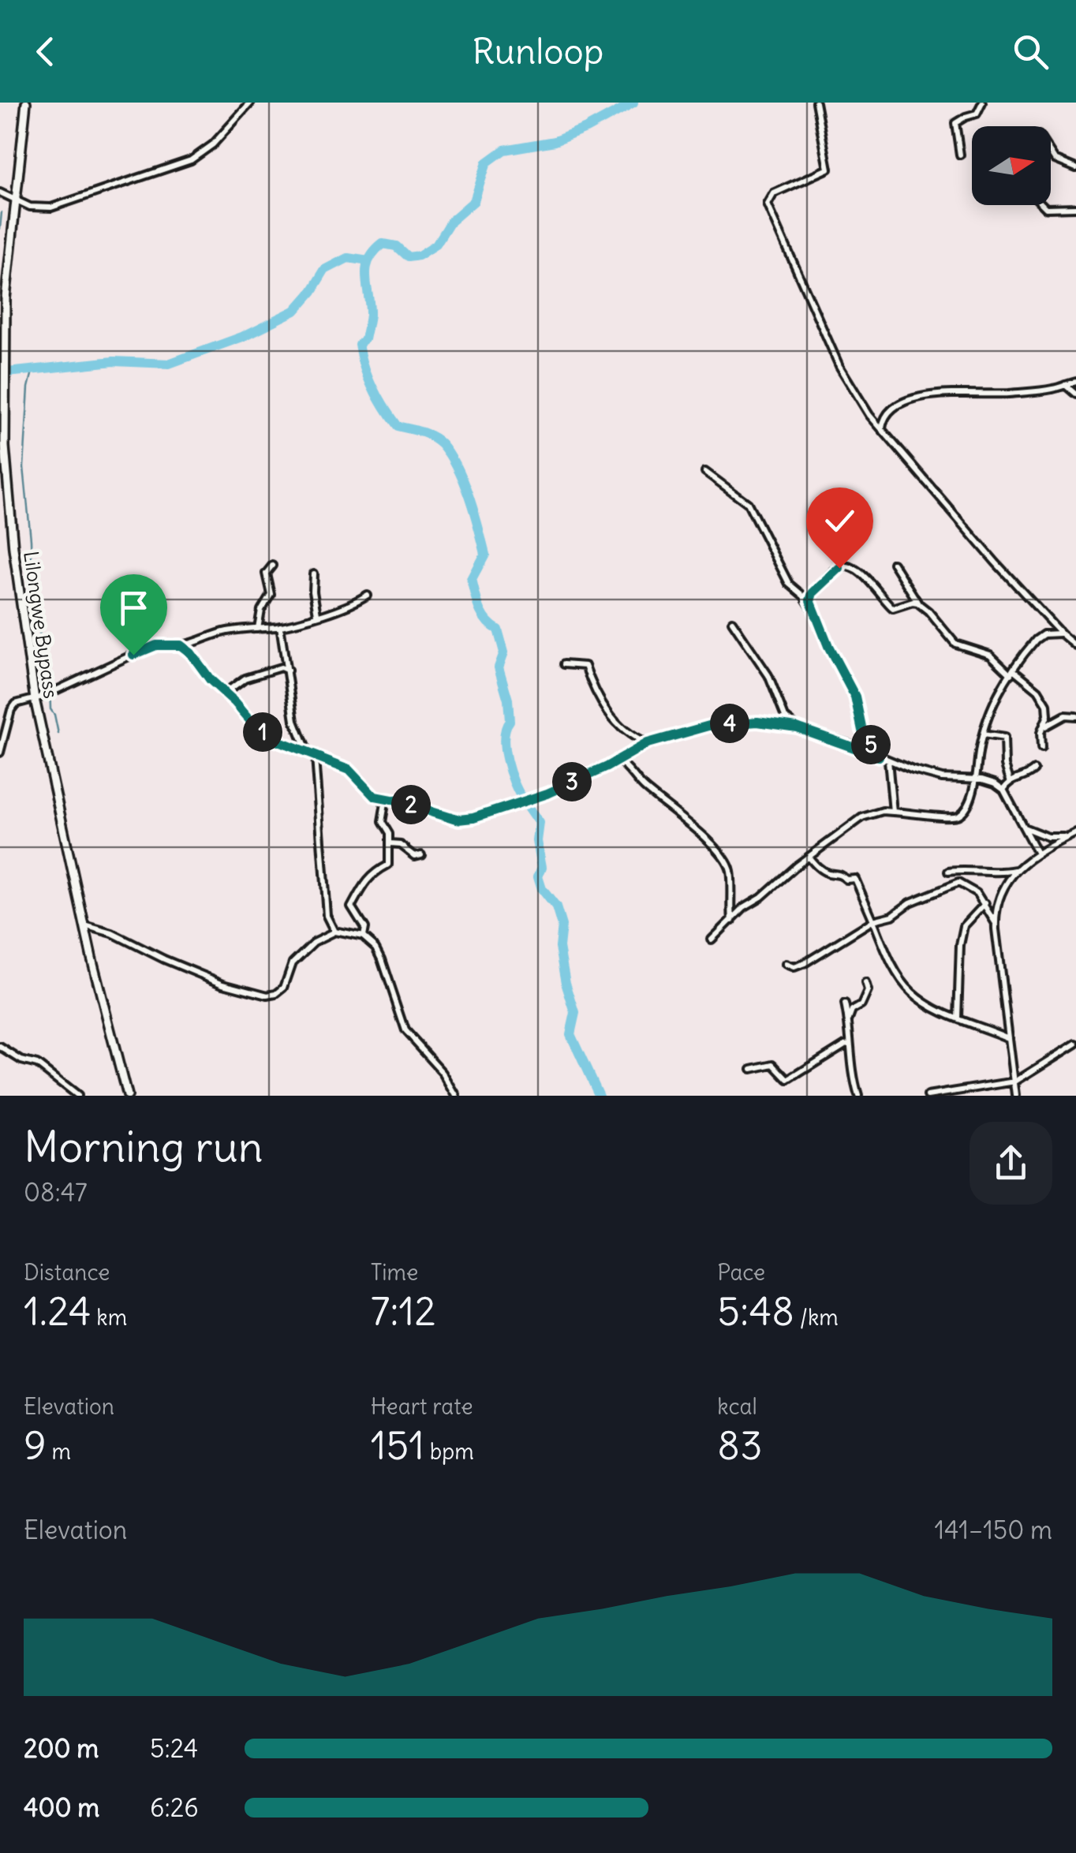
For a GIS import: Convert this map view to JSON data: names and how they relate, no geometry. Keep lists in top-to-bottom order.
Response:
{
  "streets": {
    "main road": ["Lilongwe Bypass"]
  },
  "north": "right",
  "page": {
    "header": "Runloop",
    "pins": [
      "4",
      "1",
      "5",
      "3",
      "2"
    ],
    "heading": ["Morning run", "08:47"],
    "stats": [
      ["Distance", "1.24 km"],
      ["Time", "7:12"],
      ["Pace", "5:48 /km"],
      ["Elevation", "9 m"],
      ["Heart rate", "151 bpm"],
      ["kcal", "83"]
    ],
    "chart": ["Elevation", "141–150 m"],
    "list": [
      {
        "name": "200 m",
        "note": "5:24"
      },
      {
        "name": "400 m",
        "note": "6:26"
      }
    ]
  }
}
